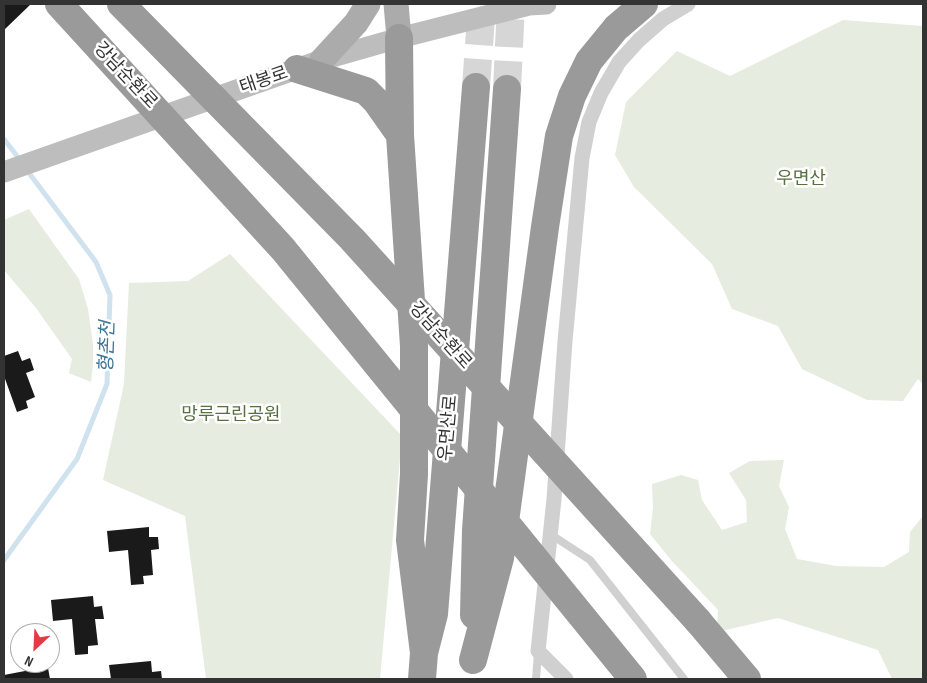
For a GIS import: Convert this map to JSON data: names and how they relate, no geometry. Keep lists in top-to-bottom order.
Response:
{
  "streets": {
    "highway": ["강남순환로", "우면산로"],
    "street": ["태봉로"]
  },
  "water": ["형촌천"],
  "parks": ["우면산", "망루근린공원"],
  "north": "bottom left"
}
